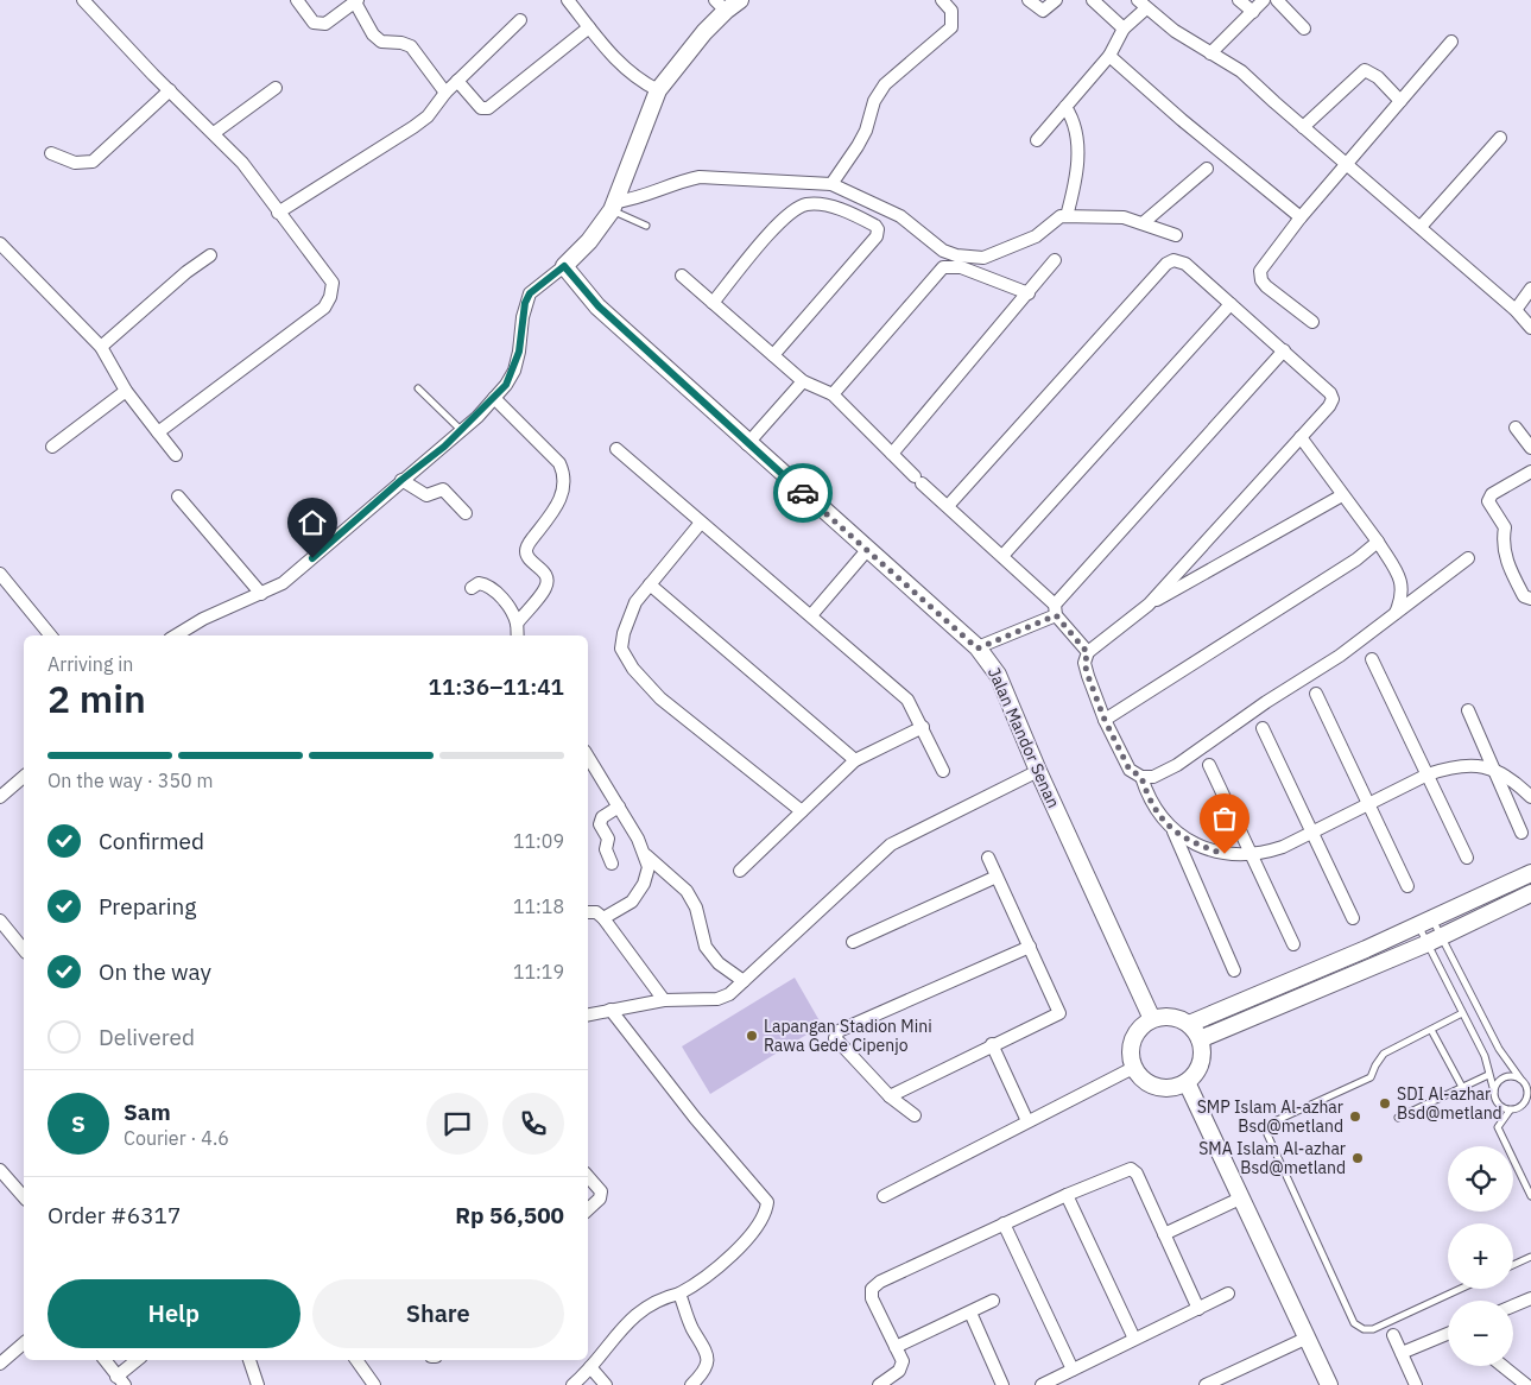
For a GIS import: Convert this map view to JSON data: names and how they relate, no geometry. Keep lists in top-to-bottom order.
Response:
{
  "streets": {
    "street": ["Jalan Mandor Senan"]
  },
  "places": [
    "Lapangan Stadion Mini Rawa Gede Cipenjo",
    "SDI Al-azhar Bsd@metland",
    "SMP Islam Al-azhar Bsd@metland",
    "SMA Islam Al-azhar Bsd@metland"
  ],
  "page": {
    "heading": ["2 min", "Arriving in", "11:36–11:41"],
    "panel": [
      "Sam",
      "Courier · 4.6",
      "Order #6317",
      "Rp 56,500"
    ],
    "bar": "On the way · 350 m",
    "list": [
      ["Confirmed", "11:09"],
      ["Preparing", "11:18"],
      ["On the way", "11:19"],
      "Delivered"
    ],
    "round": "S",
    "map_buttons": ["+", "−"],
    "buttons": ["Help", "Share"]
  }
}
